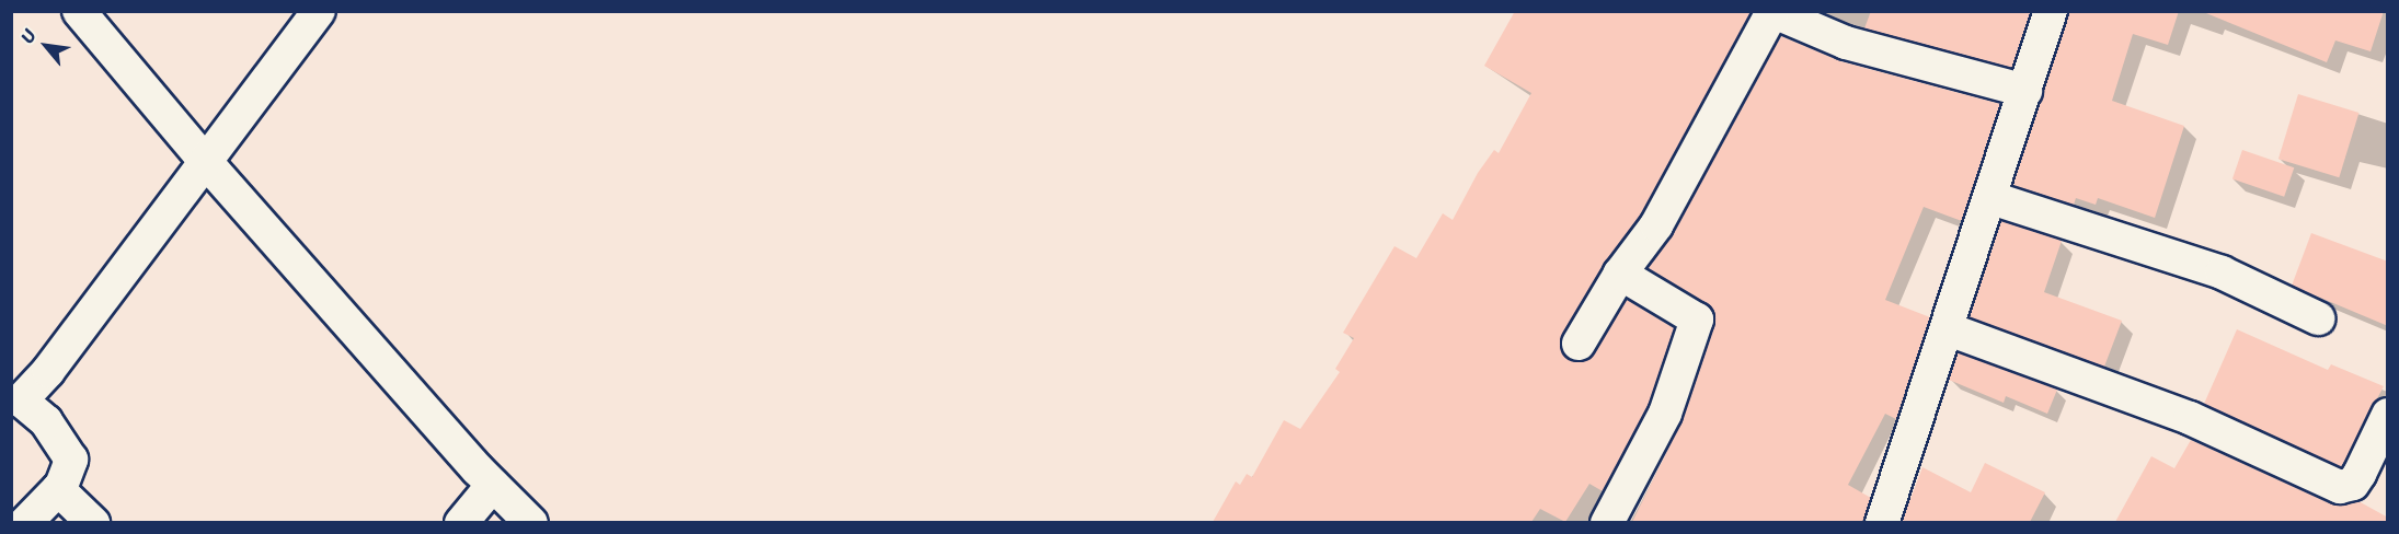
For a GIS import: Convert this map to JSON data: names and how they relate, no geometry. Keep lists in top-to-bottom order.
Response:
{
  "north": "top left"
}
